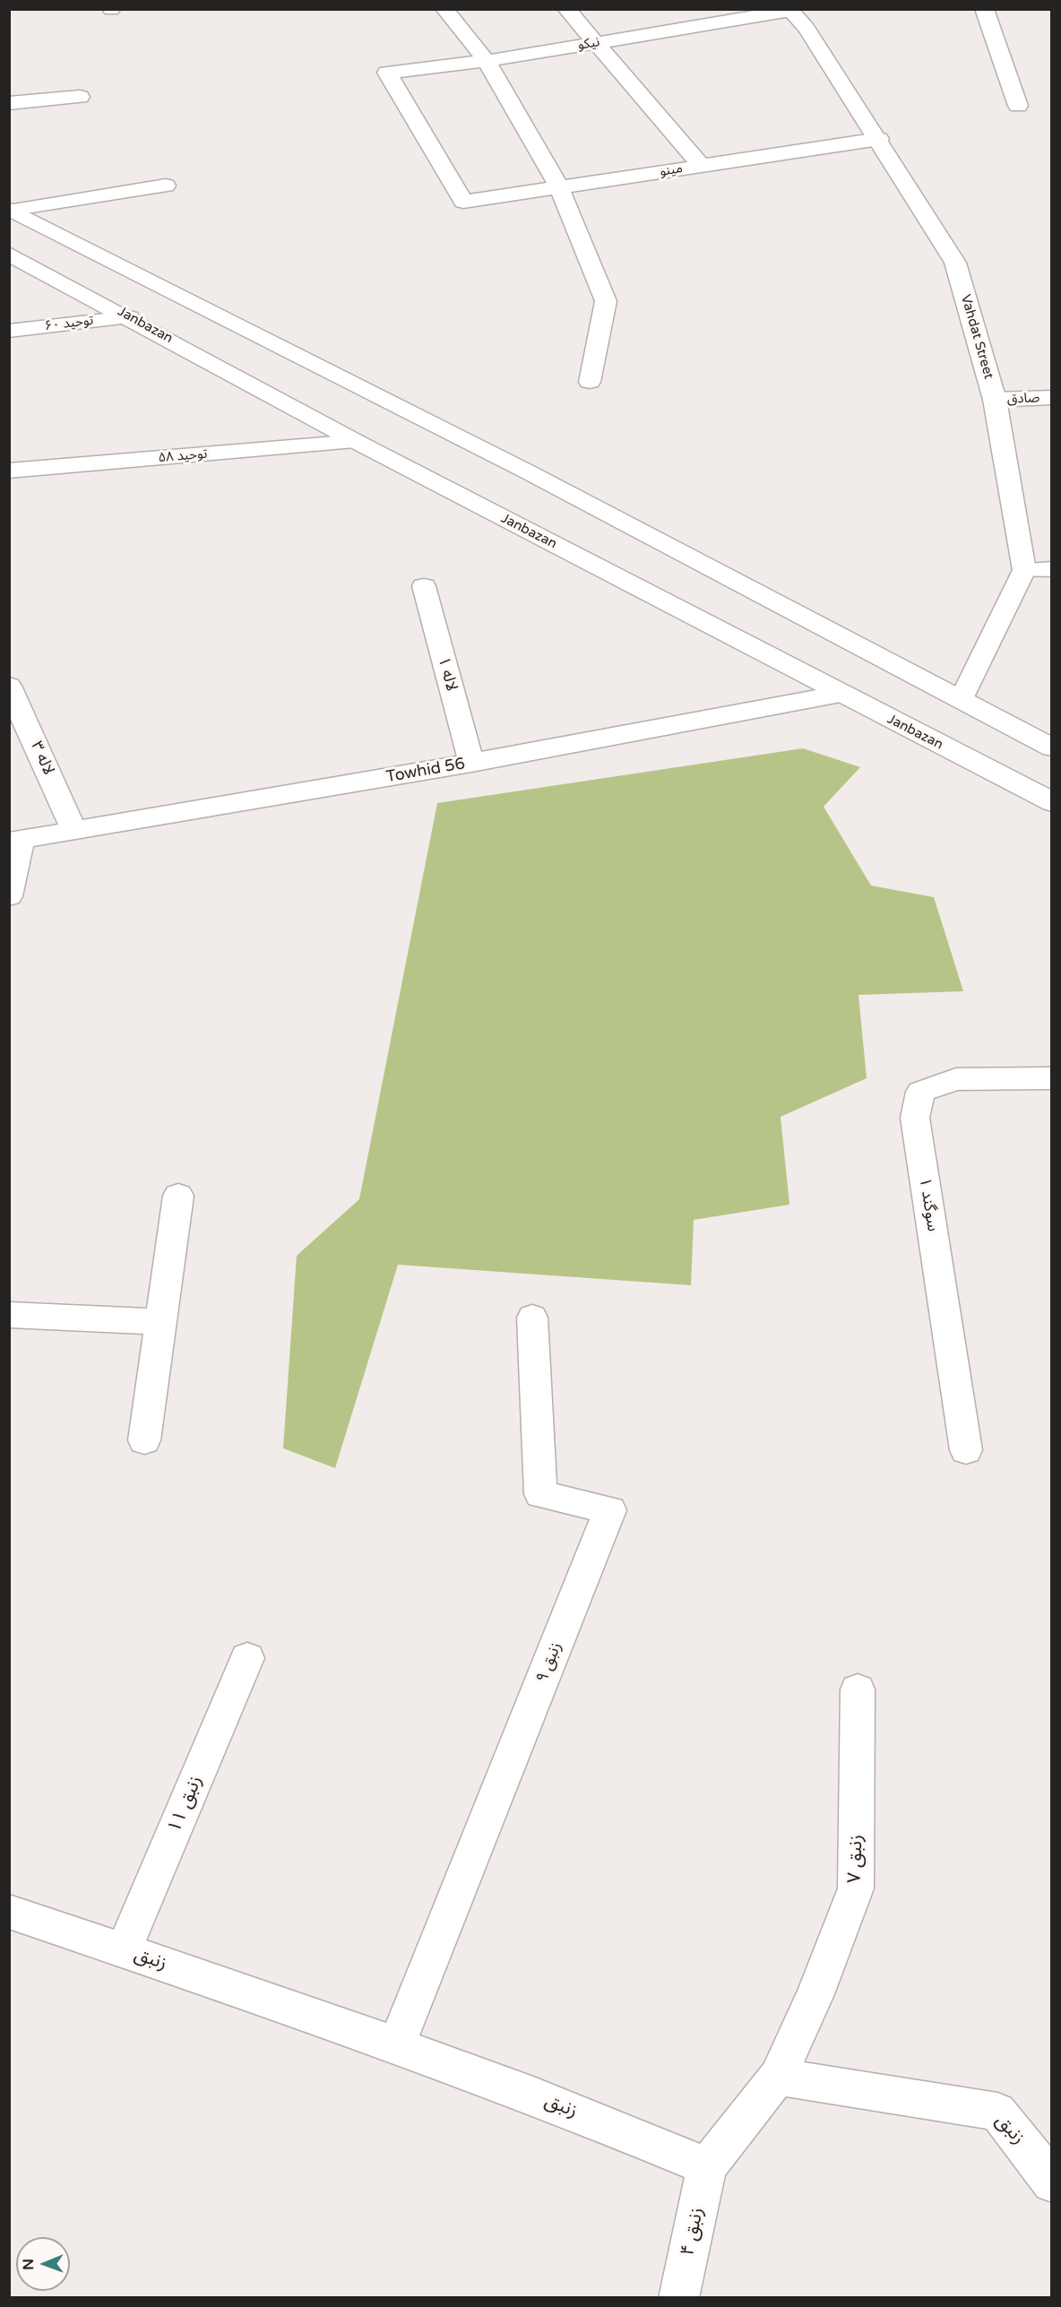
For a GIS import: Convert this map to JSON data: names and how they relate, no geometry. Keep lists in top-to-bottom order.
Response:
{
  "streets": {
    "main road": [
      "نیکو",
      "مینو",
      "توحید ۶۰",
      "Janbazan",
      "Vahdat Street",
      "صادق",
      "توحید ۵۸",
      "لاله ۱",
      "لاله ۳",
      "Towhid 56",
      "سوگند ۱",
      "زنبق ۹",
      "زنبق ۱۱",
      "زنبق ۷",
      "زنبق",
      "زنبق ۴"
    ]
  },
  "crossings": [
    ["نیکو", "مینو"],
    ["نیکو", "Vahdat Street"],
    ["مینو", "Vahdat Street"],
    ["توحید ۶۰", "Janbazan"],
    ["Janbazan", "توحید ۵۸"],
    ["Janbazan", "Towhid 56"],
    ["Vahdat Street", "صادق"],
    ["لاله ۱", "Towhid 56"],
    ["لاله ۳", "Towhid 56"],
    ["زنبق ۹", "زنبق"],
    ["زنبق ۱۱", "زنبق"],
    ["زنبق ۷", "زنبق"],
    ["زنبق", "زنبق ۴"]
  ],
  "north": "left"
}
